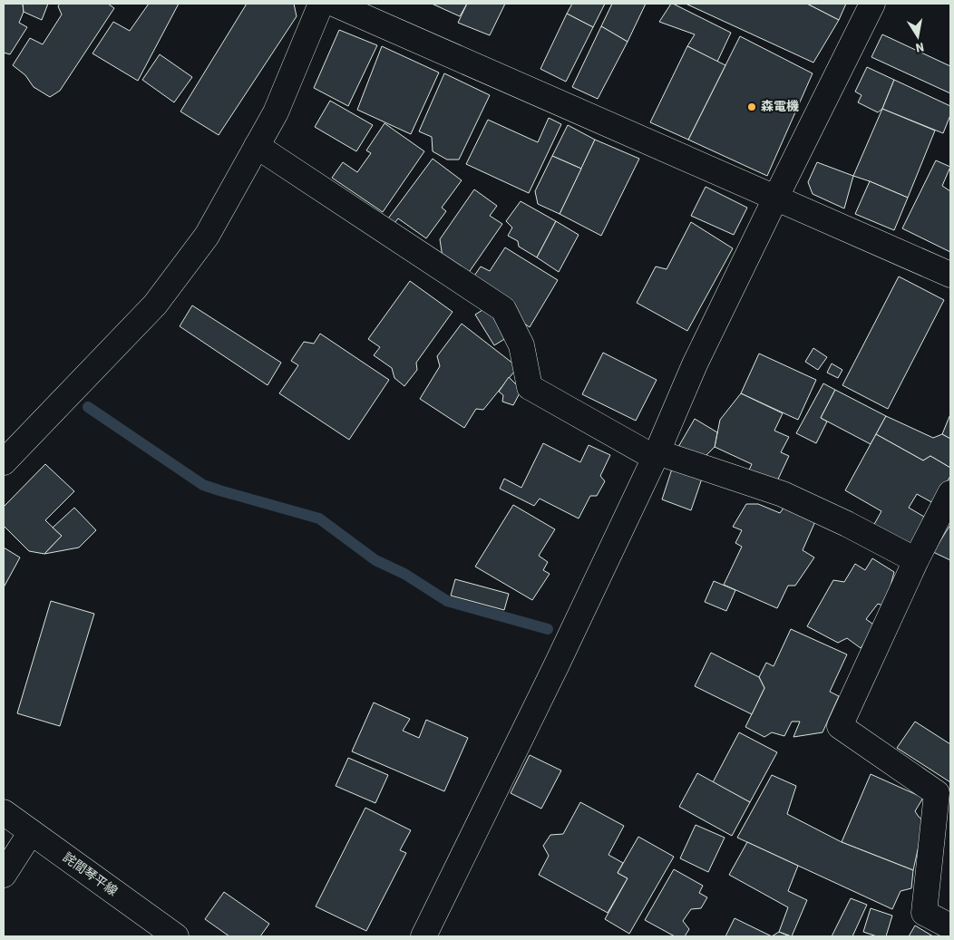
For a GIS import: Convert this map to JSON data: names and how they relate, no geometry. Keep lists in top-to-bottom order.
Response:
{
  "streets": {
    "street": ["詫間琴平線"]
  },
  "places": ["森電機"],
  "north": "bottom"
}
